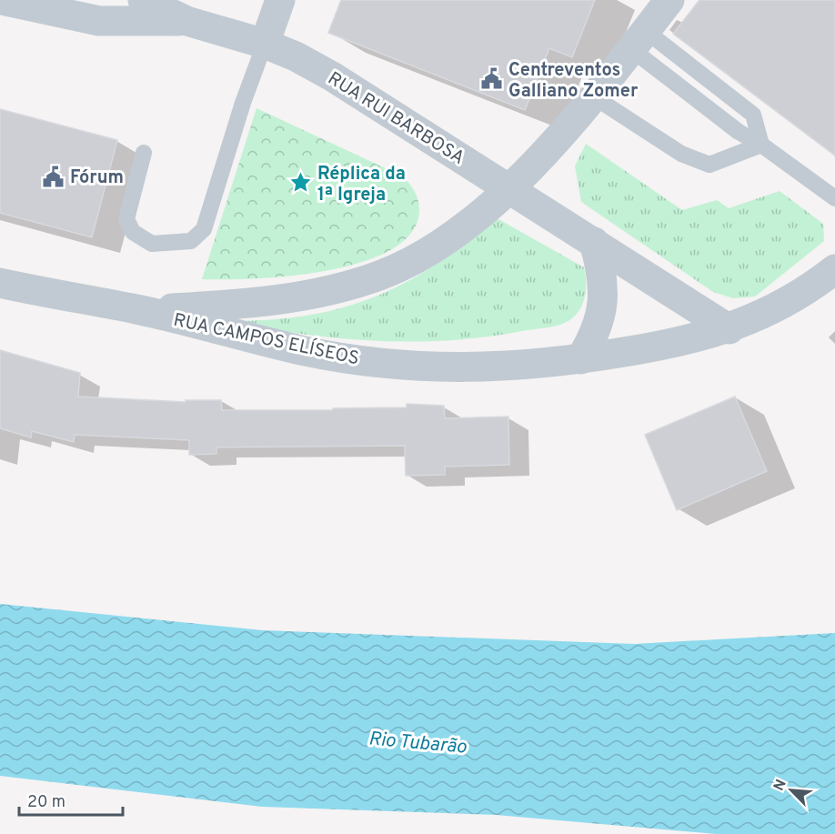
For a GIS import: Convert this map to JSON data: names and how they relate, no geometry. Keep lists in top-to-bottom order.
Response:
{
  "streets": {
    "street": ["RUA RUI BARBOSA", "RUA CAMPOS ELÍSEOS"]
  },
  "crossings": [
    ["RUA RUI BARBOSA", "RUA CAMPOS ELÍSEOS"]
  ],
  "water": ["Rio Tubarão"],
  "places": {
    "public building": ["Centreventos Galliano Zomer", "Fórum"],
    "place": ["Réplica da 1ª Igreja"]
  },
  "scale_bar": "20 m",
  "north": "top left"
}
